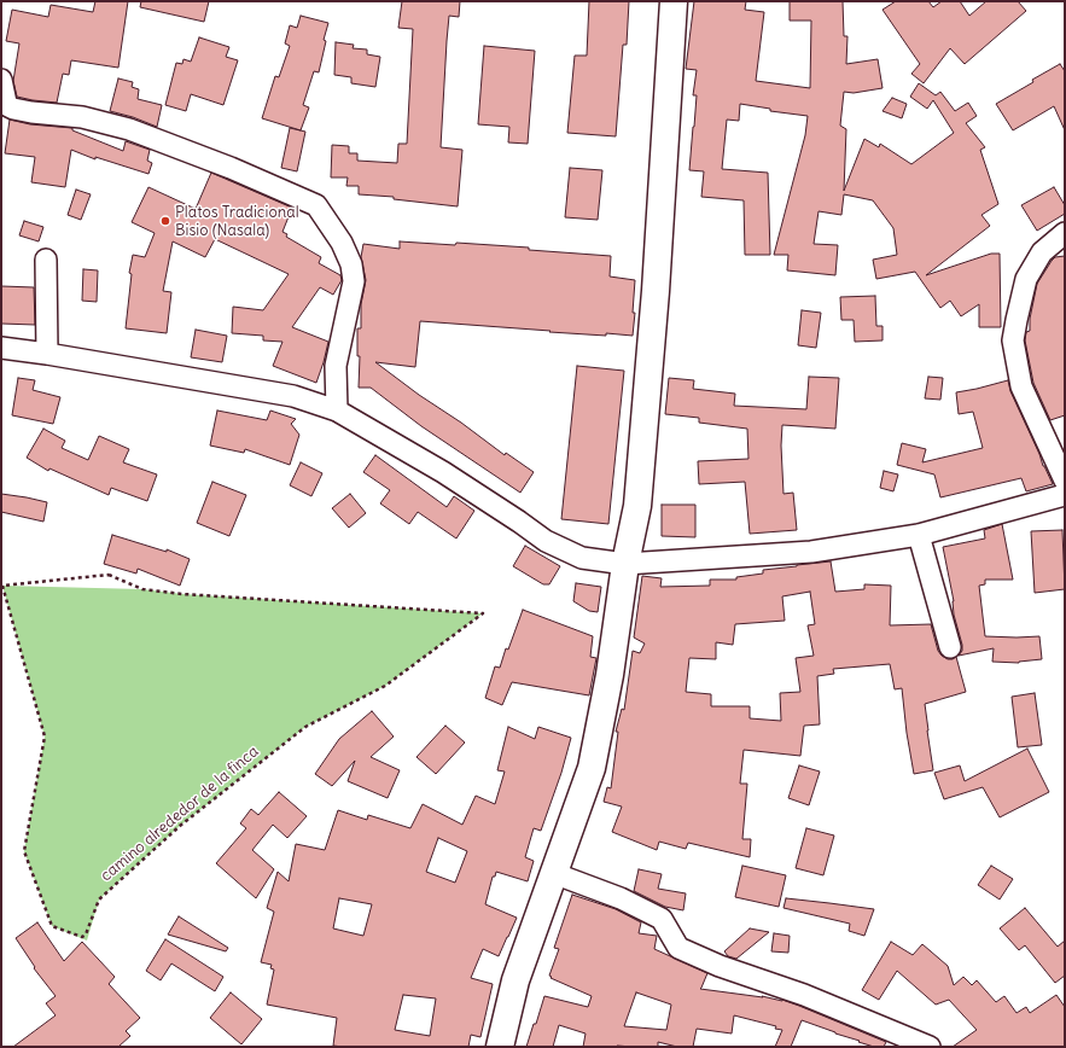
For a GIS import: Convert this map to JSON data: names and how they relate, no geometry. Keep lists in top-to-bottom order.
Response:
{
  "streets": {
    "path": ["camino alrededor de la finca"]
  },
  "places": ["Platos Tradicional Bisio (Nasala)"]
}
